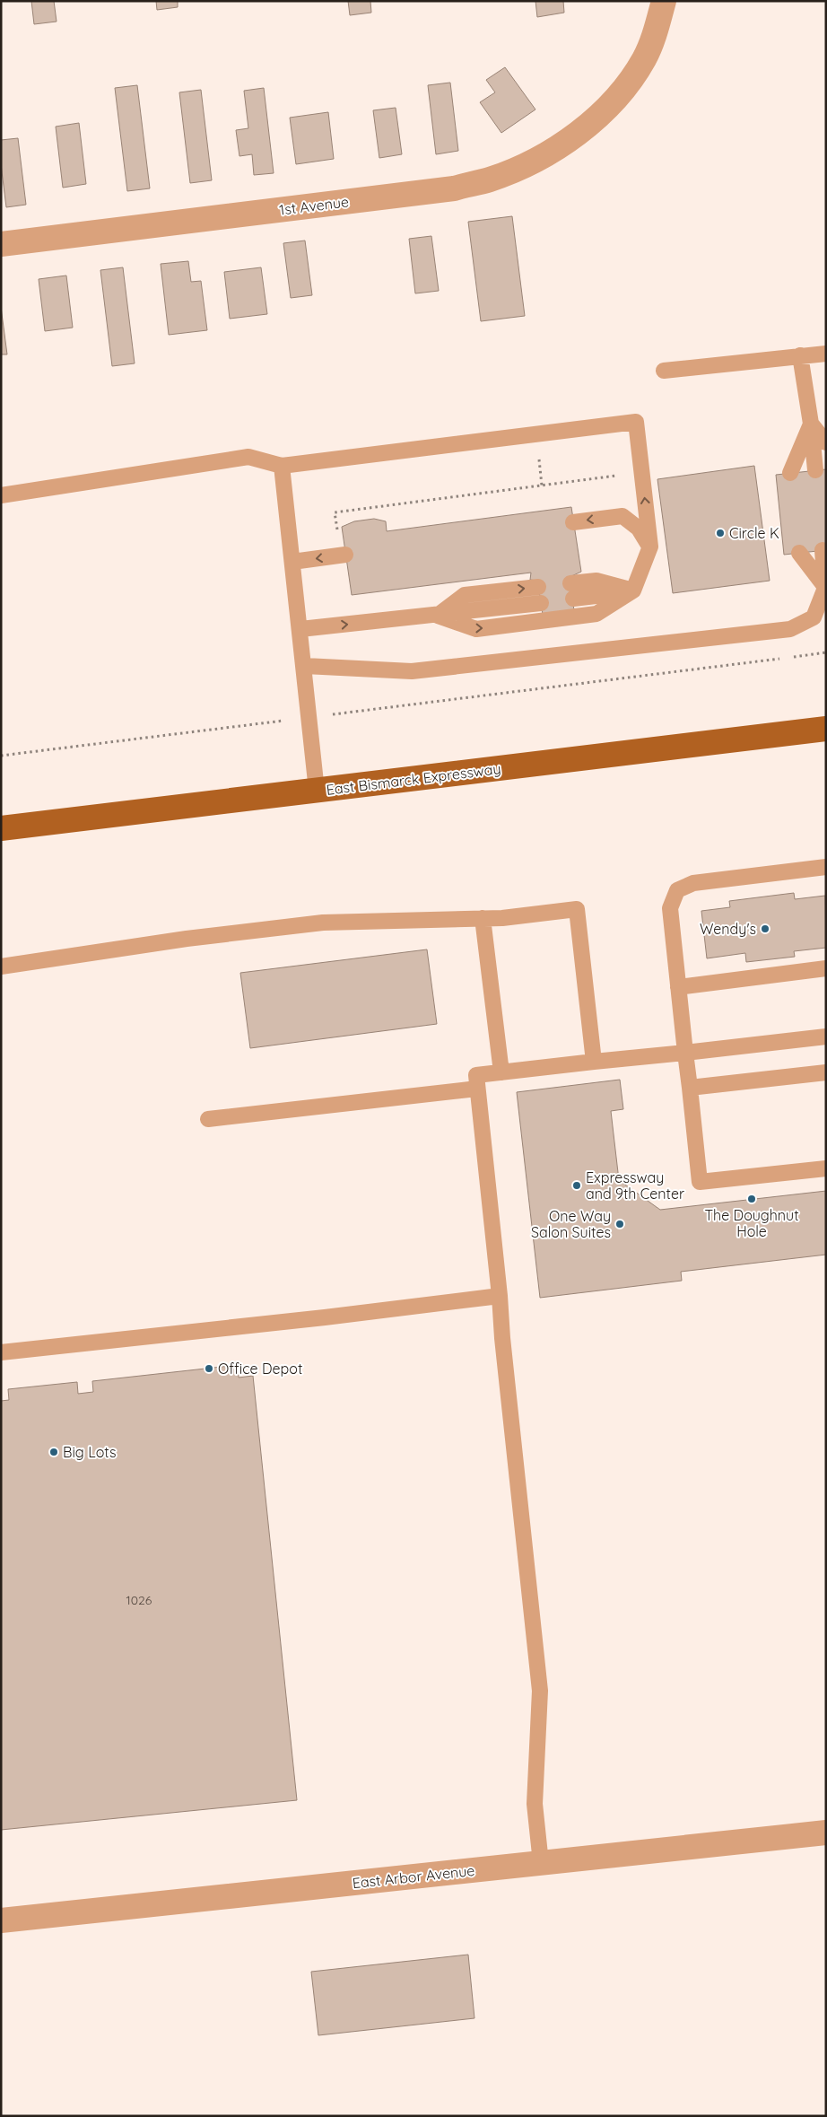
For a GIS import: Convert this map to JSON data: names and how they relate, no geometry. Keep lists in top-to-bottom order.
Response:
{
  "streets": {
    "main road": ["East Bismarck Expressway"],
    "street": ["1st Avenue", "East Arbor Avenue"]
  },
  "places": [
    "Circle K",
    "Wendy's",
    "Expressway and 9th Center",
    "The Doughnut Hole",
    "One Way Salon Suites",
    "Office Depot",
    "Big Lots"
  ],
  "house_numbers": ["1026"]
}
